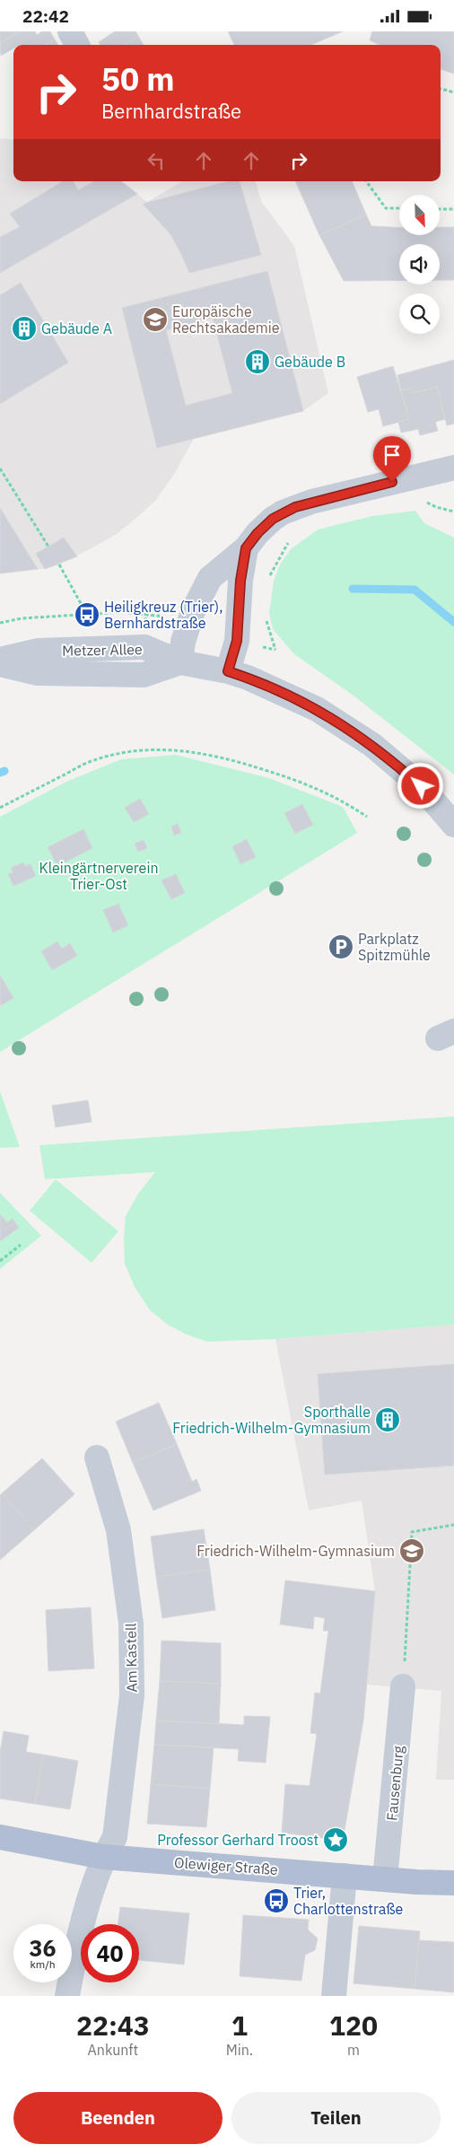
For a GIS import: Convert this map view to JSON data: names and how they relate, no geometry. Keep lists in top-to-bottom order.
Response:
{
  "streets": {
    "main road": ["Olewiger Straße"],
    "street": ["Metzer Allee", "Am Kastell", "Fausenburg"]
  },
  "crossings": [
    ["Am Kastell", "Olewiger Straße"],
    ["Fausenburg", "Olewiger Straße"]
  ],
  "parks": ["Kleingärtnerverein Trier-Ost"],
  "places": {
    "school or university": ["Europäische Rechtsakademie", "Friedrich-Wilhelm-Gymnasium"],
    "building": ["Gebäude A", "Gebäude B", "Sporthalle Friedrich-Wilhelm-Gymnasium"],
    "bus stop": ["Heiligkreuz (Trier), Bernhardstraße", "Trier, Charlottenstraße"],
    "parking": ["Parkplatz Spitzmühle"],
    "place": ["Professor Gerhard Troost"]
  },
  "north": "bottom right",
  "page": {
    "status": "22:42",
    "turn": ["50 m", "Bernhardstraße"],
    "speed": "36 km/h",
    "limit": "40",
    "eta": [
      "22:43",
      "Ankunft",
      "1",
      "Min.",
      "120",
      "m"
    ],
    "buttons": ["Beenden", "Teilen"]
  }
}
